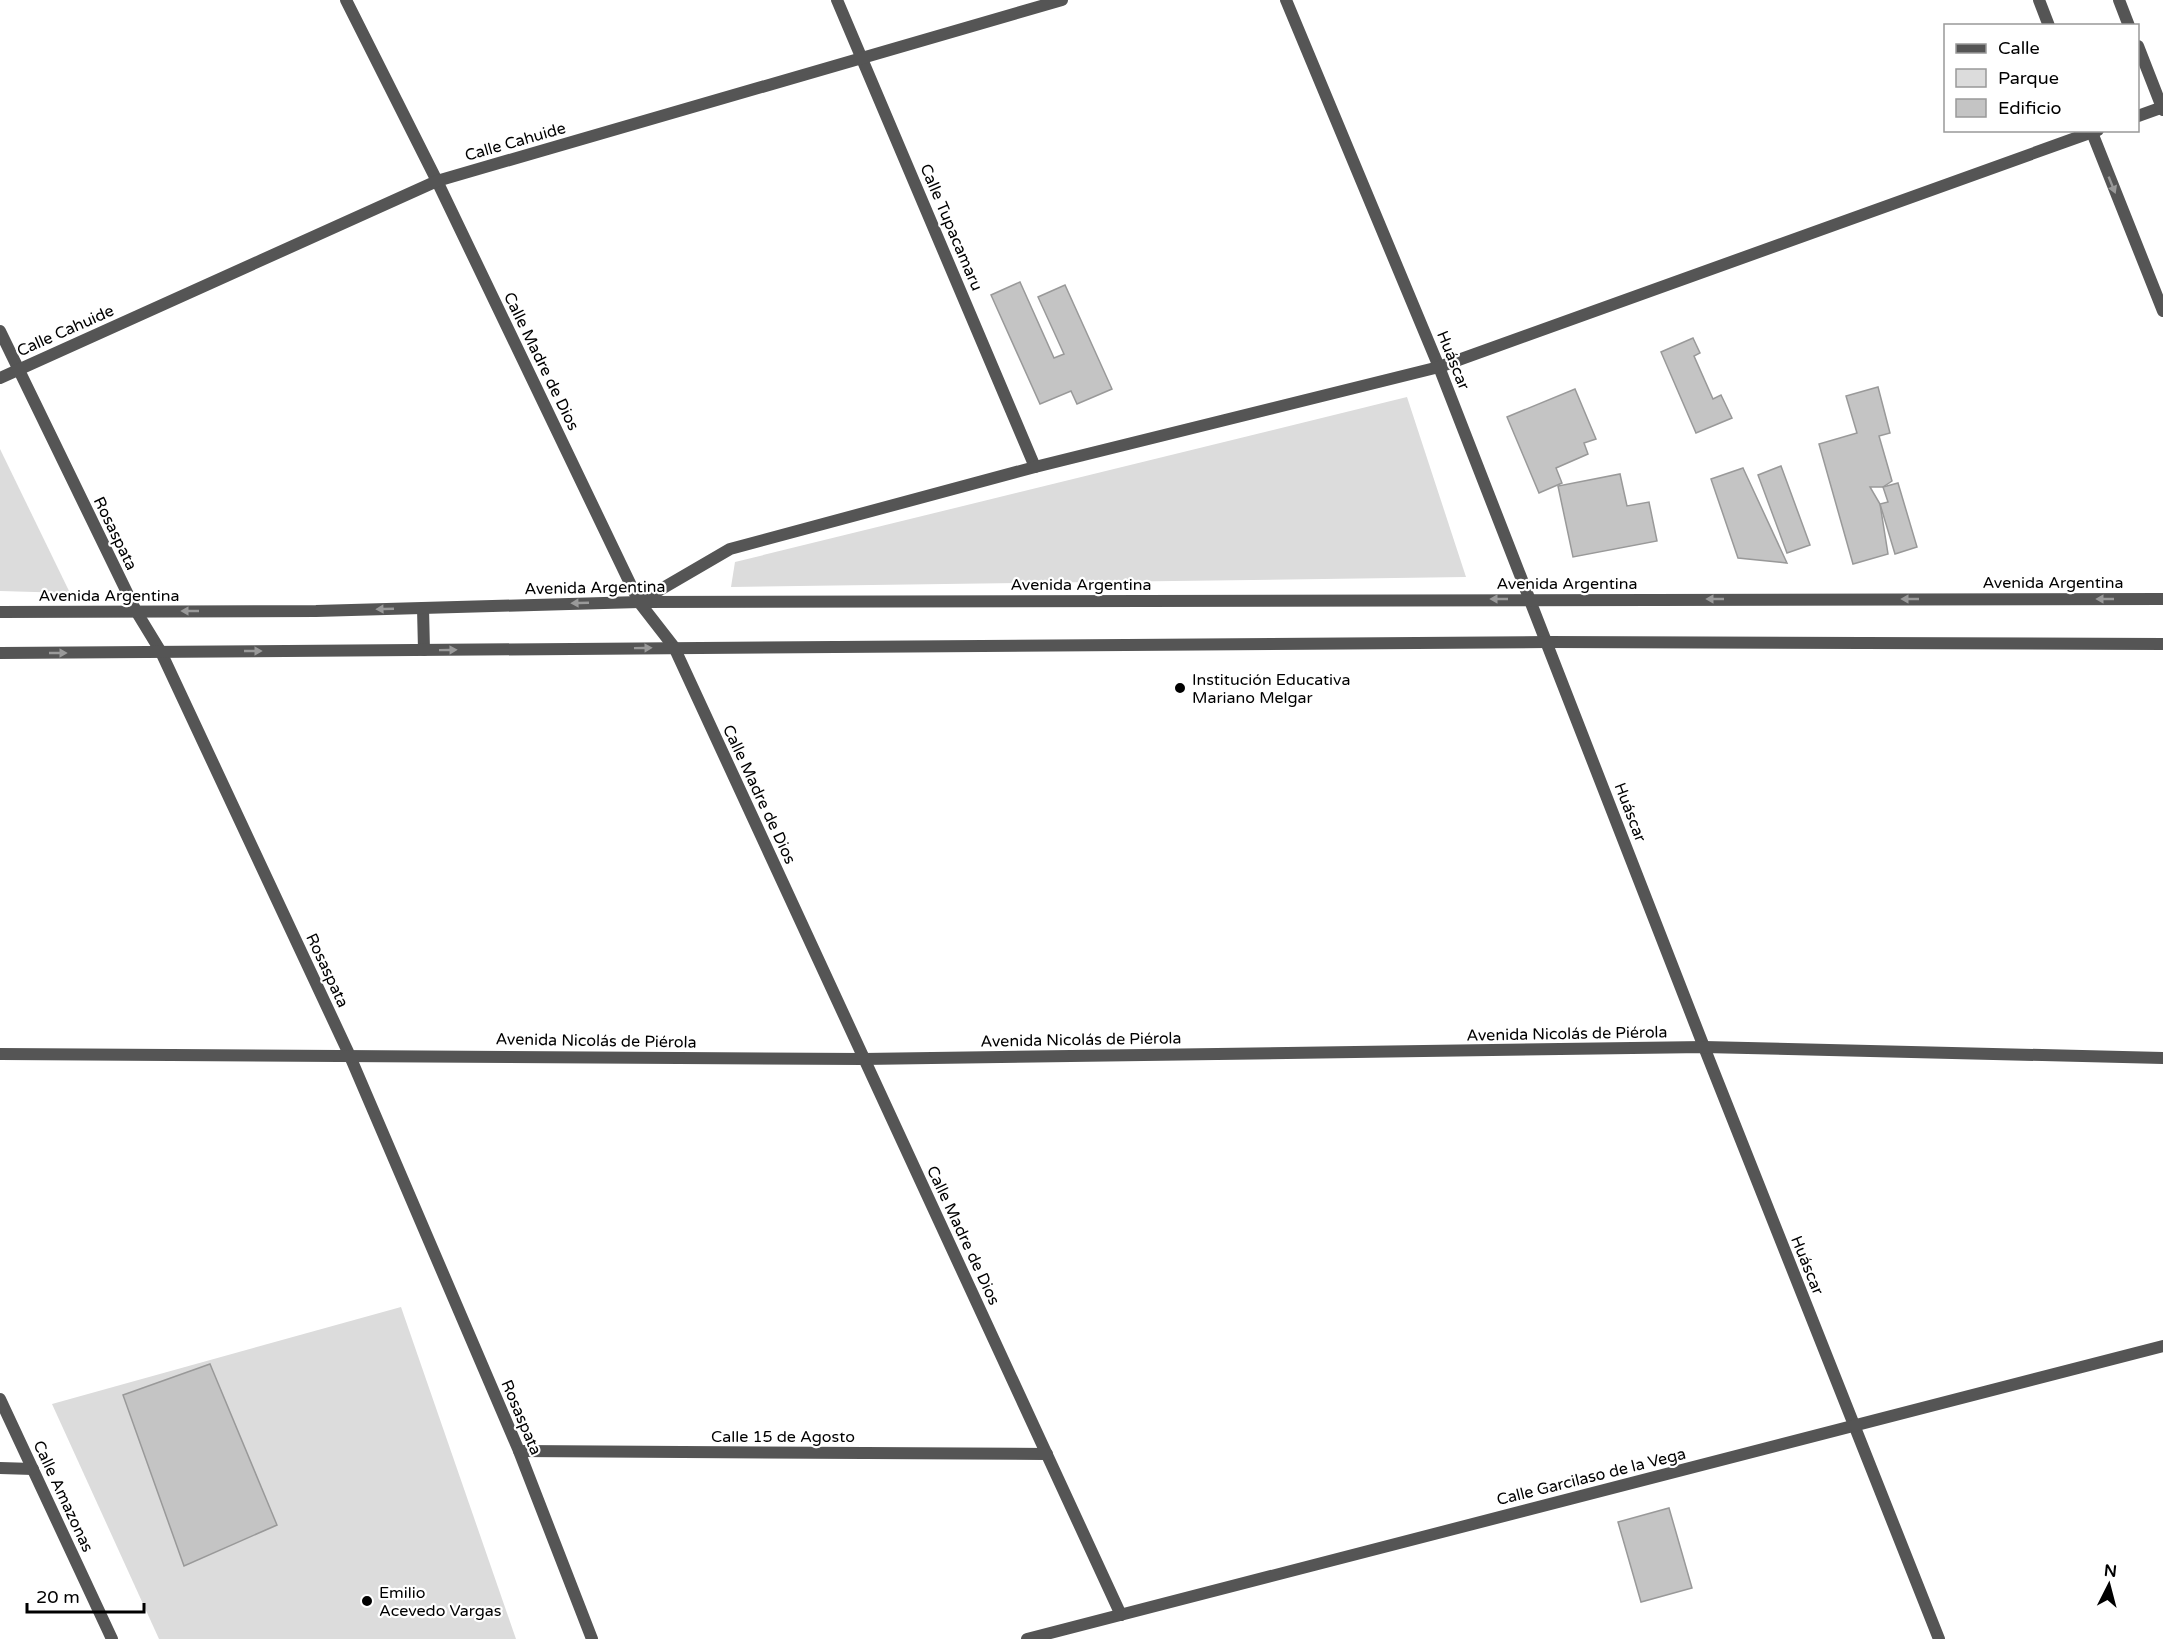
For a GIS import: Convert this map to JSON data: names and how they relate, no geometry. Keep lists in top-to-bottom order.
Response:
{
  "streets": {
    "street": [
      "Calle Cahuide",
      "Calle Tupacamaru",
      "Huáscar",
      "Calle Madre de Dios",
      "Rosaspata",
      "Avenida Argentina",
      "Avenida Nicolás de Piérola",
      "Calle 15 de Agosto",
      "Calle Garcilaso de la Vega",
      "Calle Amazonas"
    ]
  },
  "crossings": [
    ["Calle Cahuide", "Calle Tupacamaru"],
    ["Calle Cahuide", "Calle Madre de Dios"],
    ["Calle Cahuide", "Rosaspata"],
    ["Huáscar", "Avenida Argentina"],
    ["Huáscar", "Avenida Nicolás de Piérola"],
    ["Huáscar", "Calle Garcilaso de la Vega"],
    ["Calle Madre de Dios", "Avenida Argentina"],
    ["Calle Madre de Dios", "Avenida Nicolás de Piérola"],
    ["Calle Madre de Dios", "Calle 15 de Agosto"],
    ["Calle Madre de Dios", "Calle Garcilaso de la Vega"],
    ["Rosaspata", "Avenida Argentina"],
    ["Rosaspata", "Avenida Nicolás de Piérola"],
    ["Rosaspata", "Calle 15 de Agosto"]
  ],
  "places": ["Institución Educativa Mariano Melgar", "Emilio Acevedo Vargas"],
  "legend": ["Calle", "Parque", "Edificio"],
  "scale_bar": "20 m",
  "north": "top"
}
